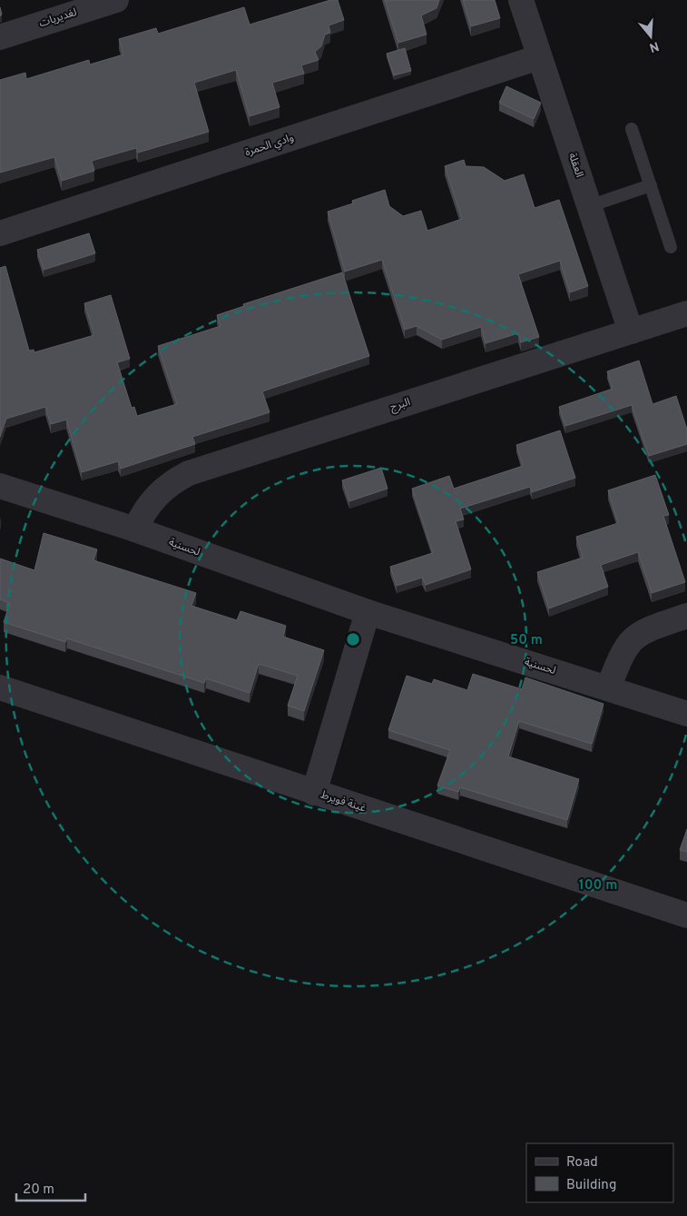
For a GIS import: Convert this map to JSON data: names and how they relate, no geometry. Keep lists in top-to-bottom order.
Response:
{
  "streets": {
    "street": [
      "لغديريات",
      "وادي الحمرة",
      "العقلة",
      "البرج",
      "لحسنية",
      "غينة فويرط"
    ]
  },
  "crossings": [
    ["وادي الحمرة", "العقلة"],
    ["العقلة", "البرج"],
    ["البرج", "لحسنية"]
  ],
  "legend": ["Road", "Building"],
  "scale_bar": "20 m",
  "north": "bottom",
  "rings": ["50 m", "100 m"]
}
